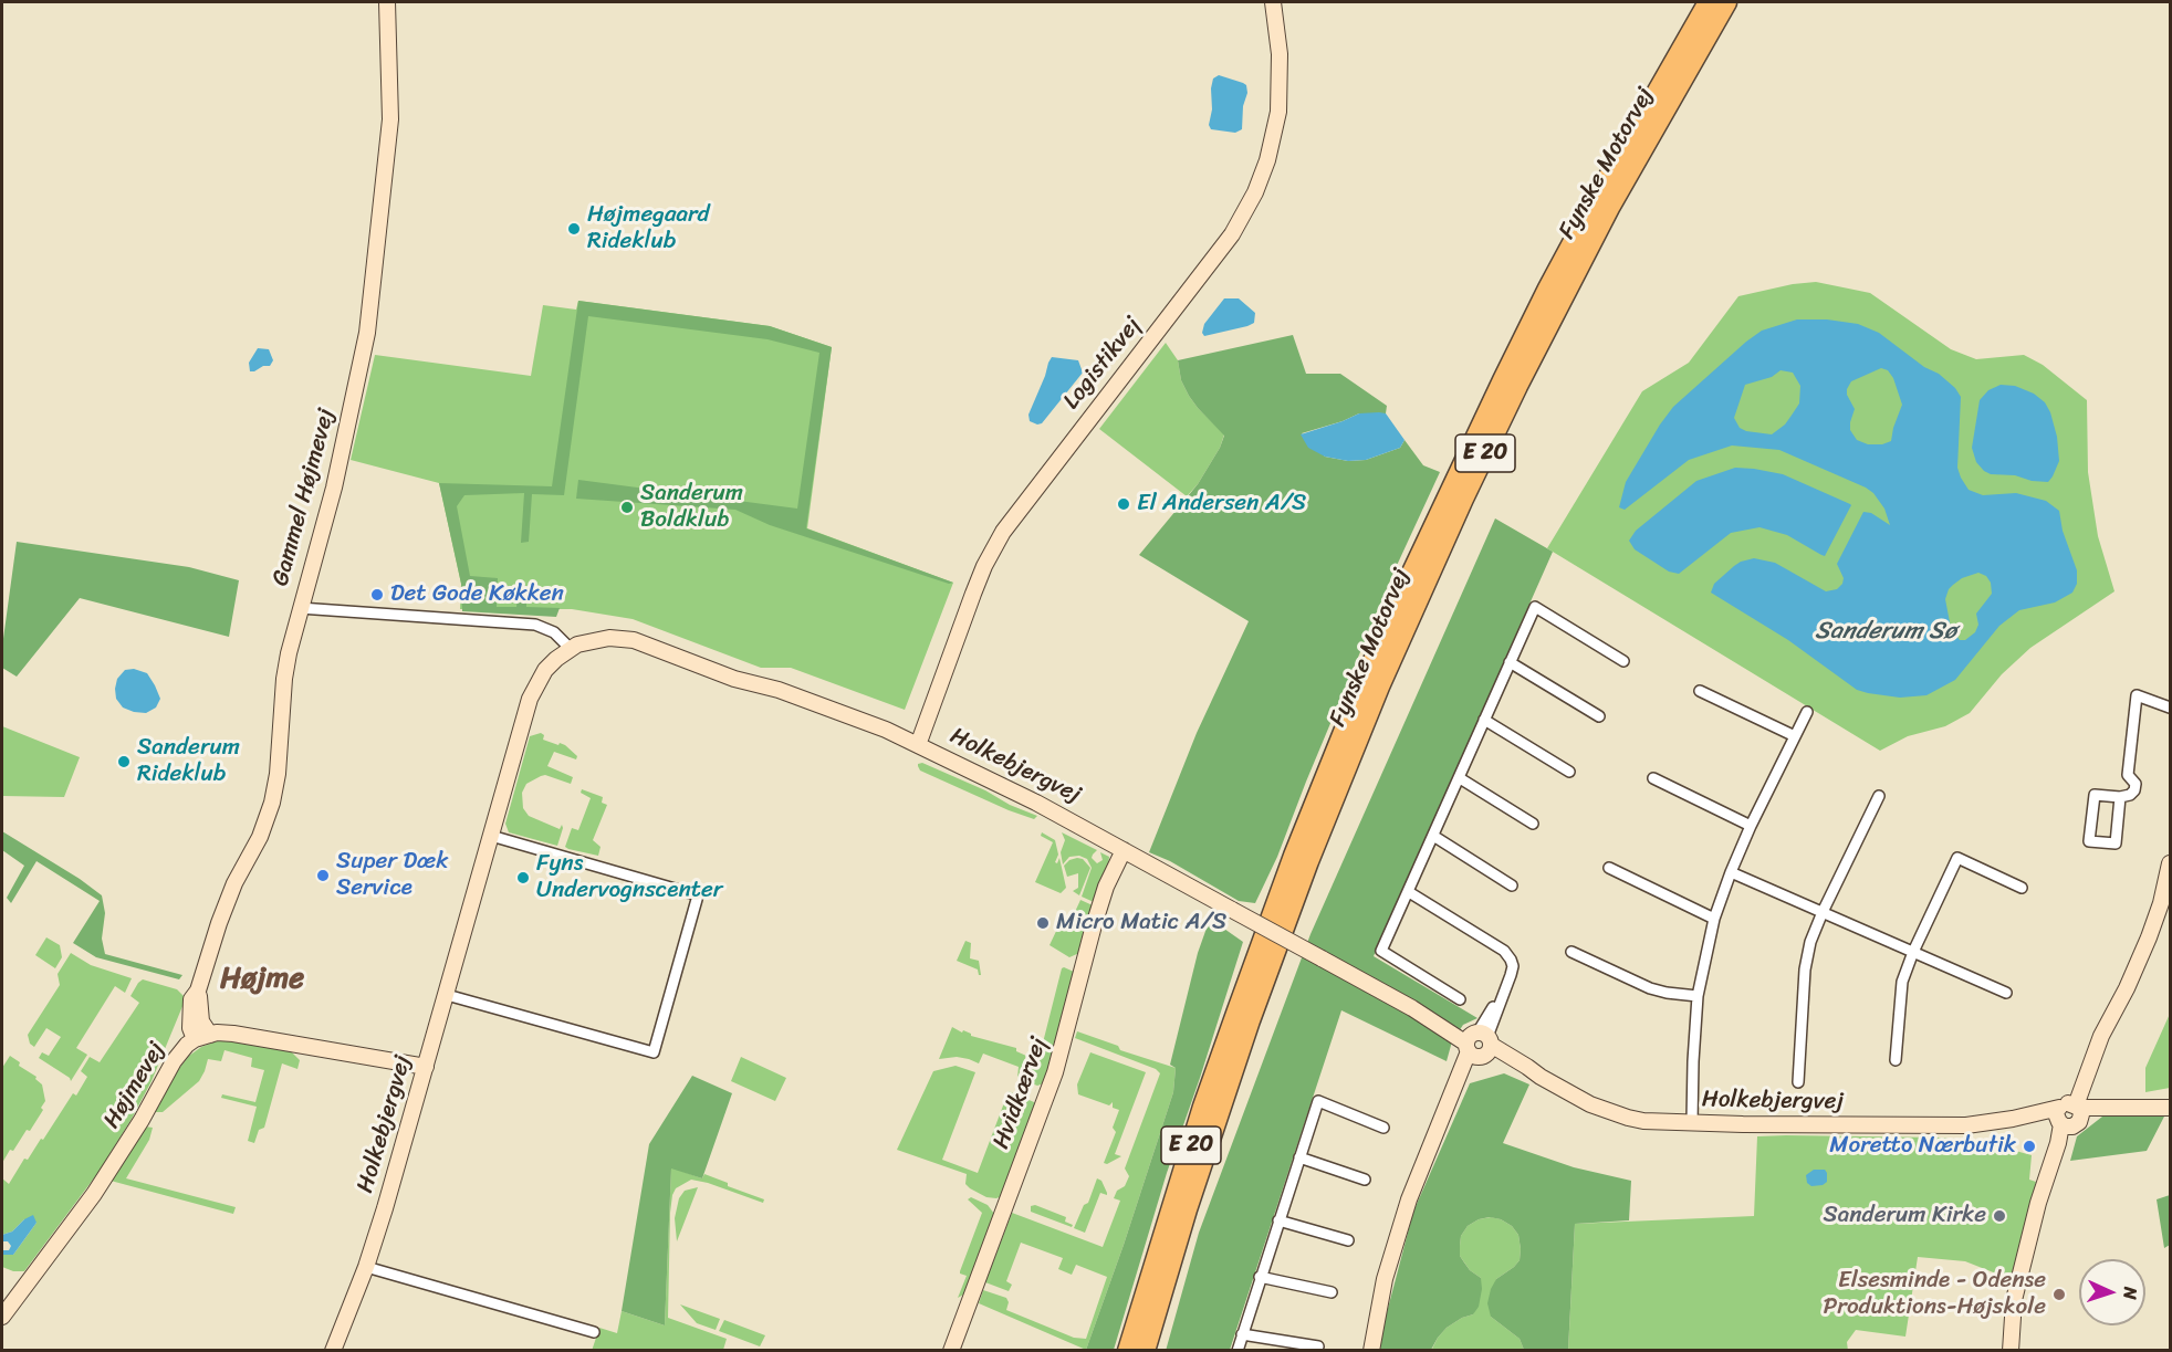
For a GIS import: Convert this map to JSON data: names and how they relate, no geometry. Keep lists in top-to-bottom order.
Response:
{
  "streets": {
    "highway": ["Fynske Motorvej", "E 20"],
    "street": [
      "Logistikvej",
      "Gammel Højmevej",
      "Holkebjergvej",
      "Højmevej",
      "Hvidkærvej"
    ]
  },
  "crossings": [
    ["Logistikvej", "Holkebjergvej"],
    ["Gammel Højmevej", "Højmevej"],
    ["Holkebjergvej", "Højmevej"],
    ["Holkebjergvej", "Hvidkærvej"]
  ],
  "districts": ["Højme"],
  "water": ["Sanderum Sø"],
  "places": [
    "Højmegaard Rideklub",
    "El Andersen A/S",
    "Sanderum Boldklub",
    "Det Gode Køkken",
    "Sanderum Rideklub",
    "Super Dæk Service",
    "Fyns Undervognscenter",
    "Micro Matic A/S",
    "Moretto Nærbutik",
    "Sanderum Kirke",
    "Elsesminde - Odense Produktions-Højskole"
  ],
  "north": "right"
}
